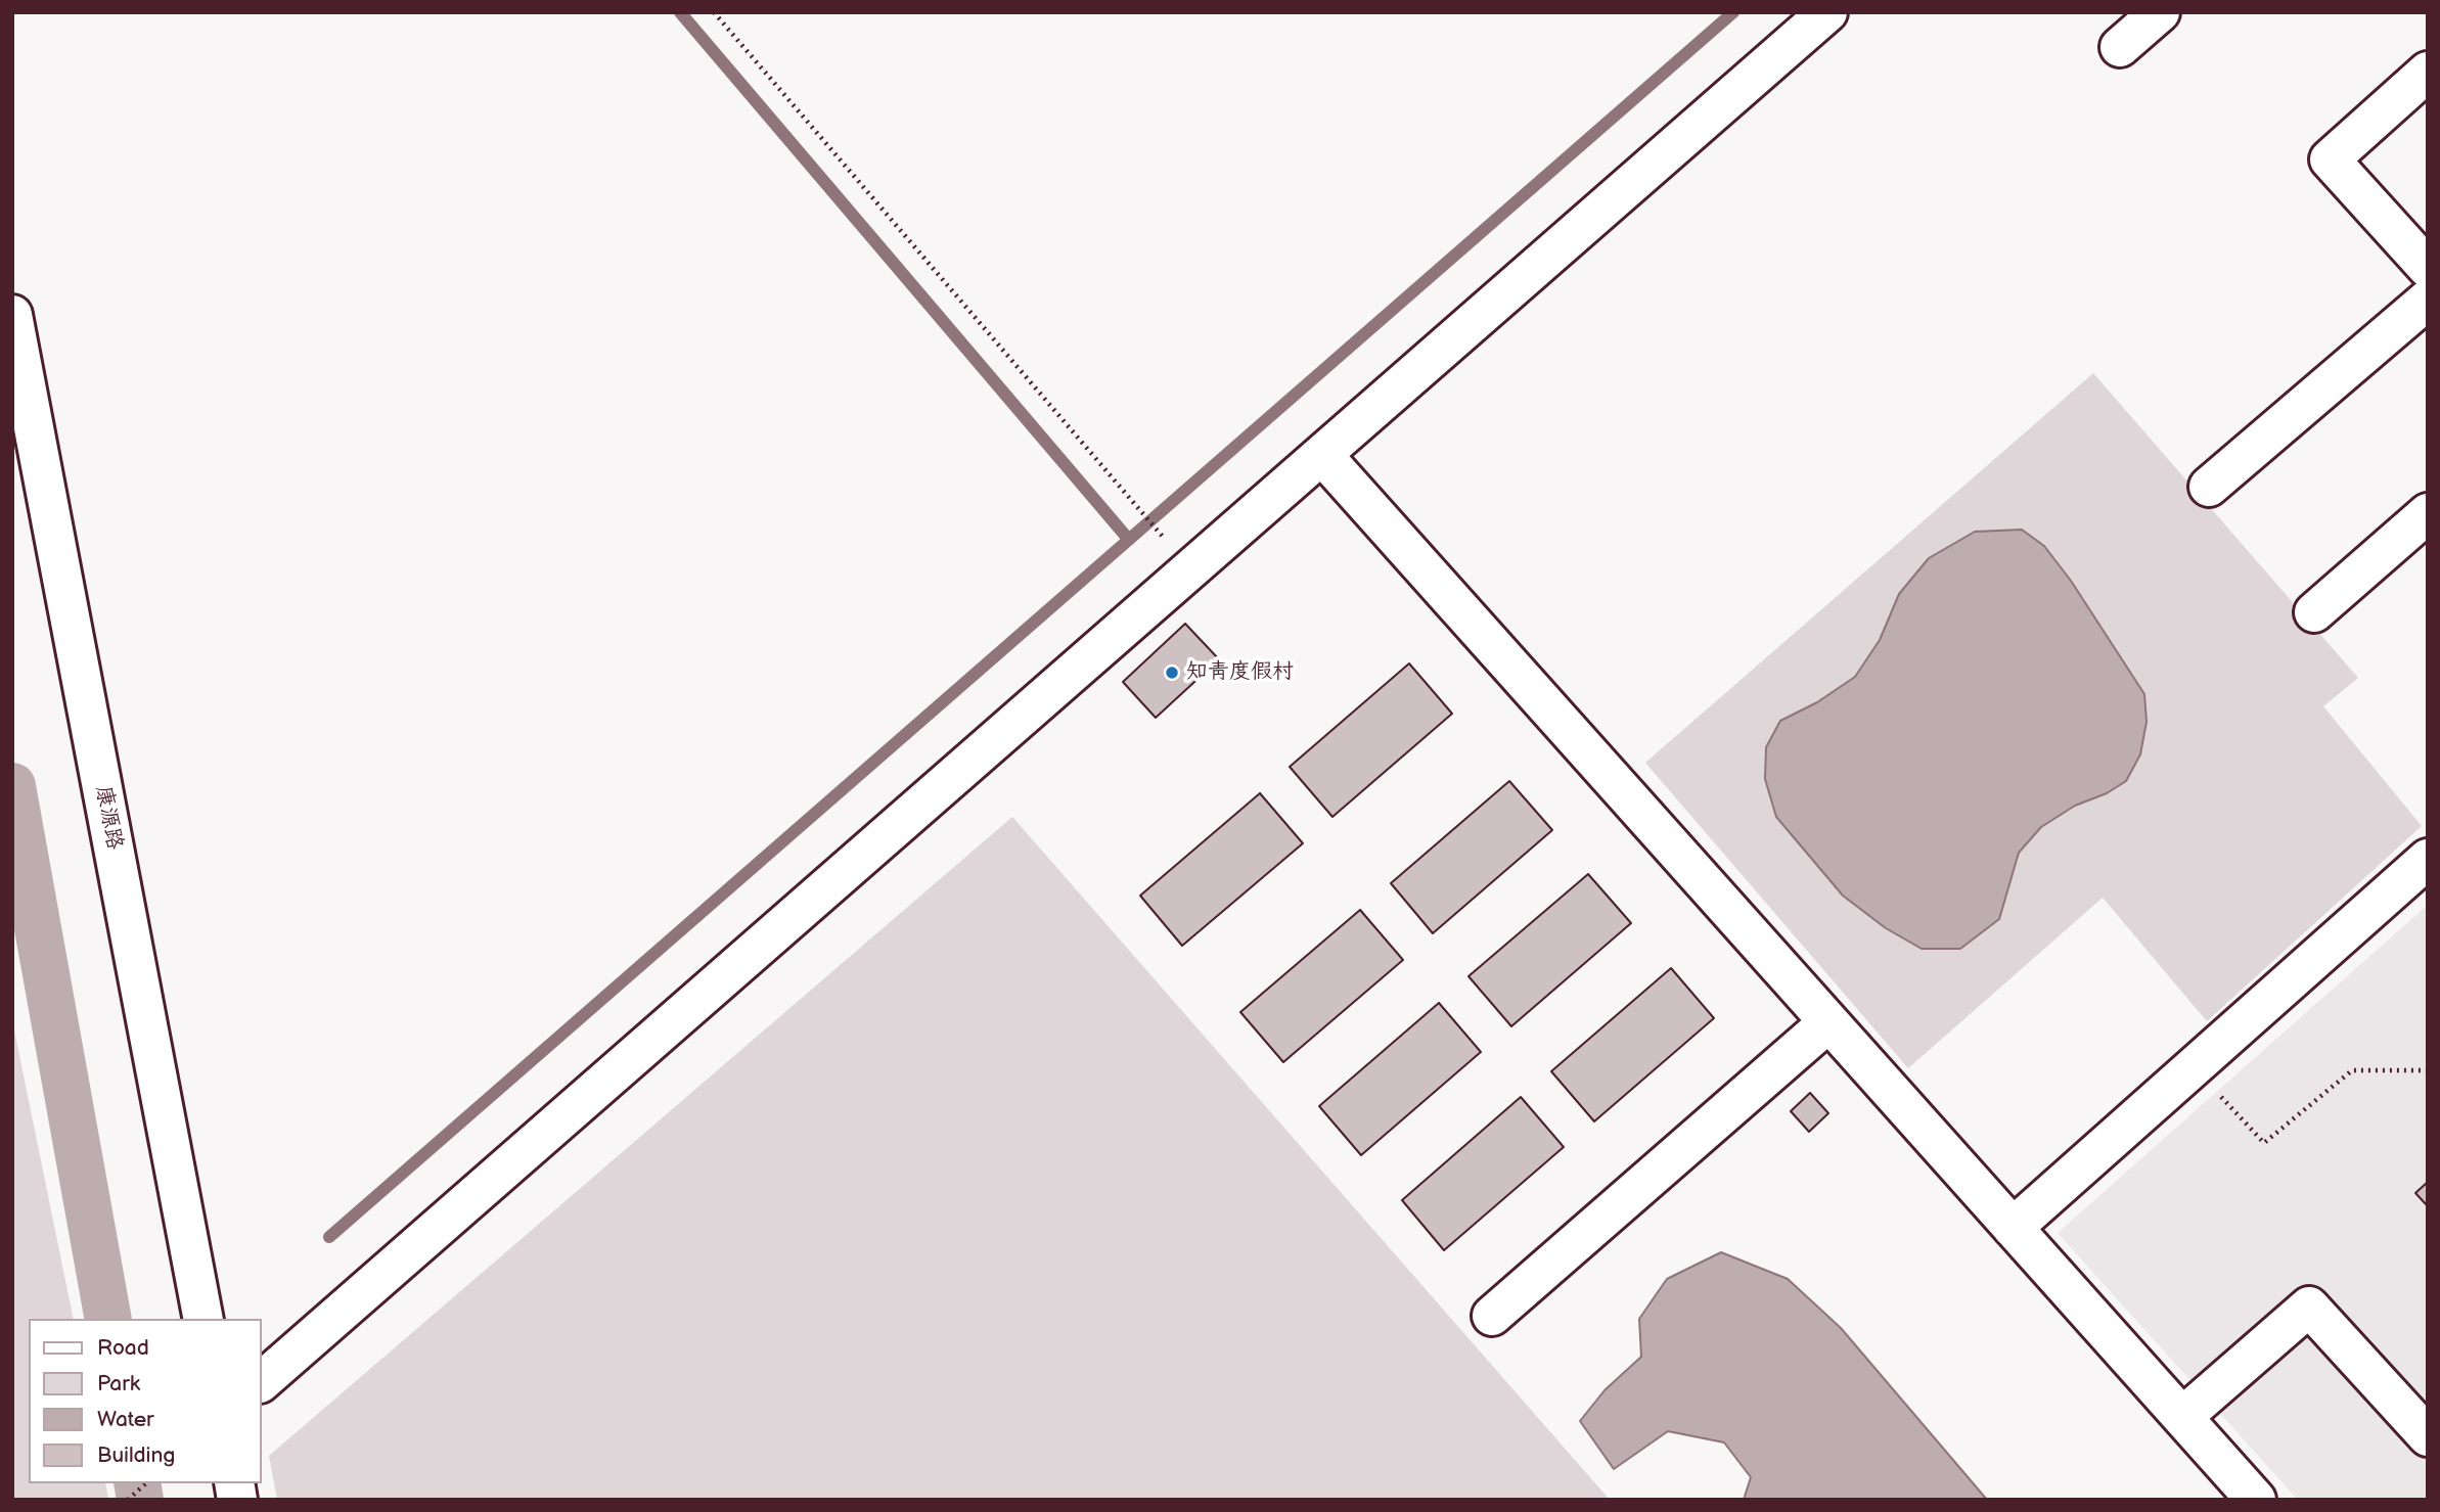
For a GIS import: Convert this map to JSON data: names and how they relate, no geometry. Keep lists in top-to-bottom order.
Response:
{
  "streets": {
    "street": ["康源路"]
  },
  "places": ["知青度假村"],
  "legend": [
    "Road",
    "Park",
    "Water",
    "Building"
  ]
}
